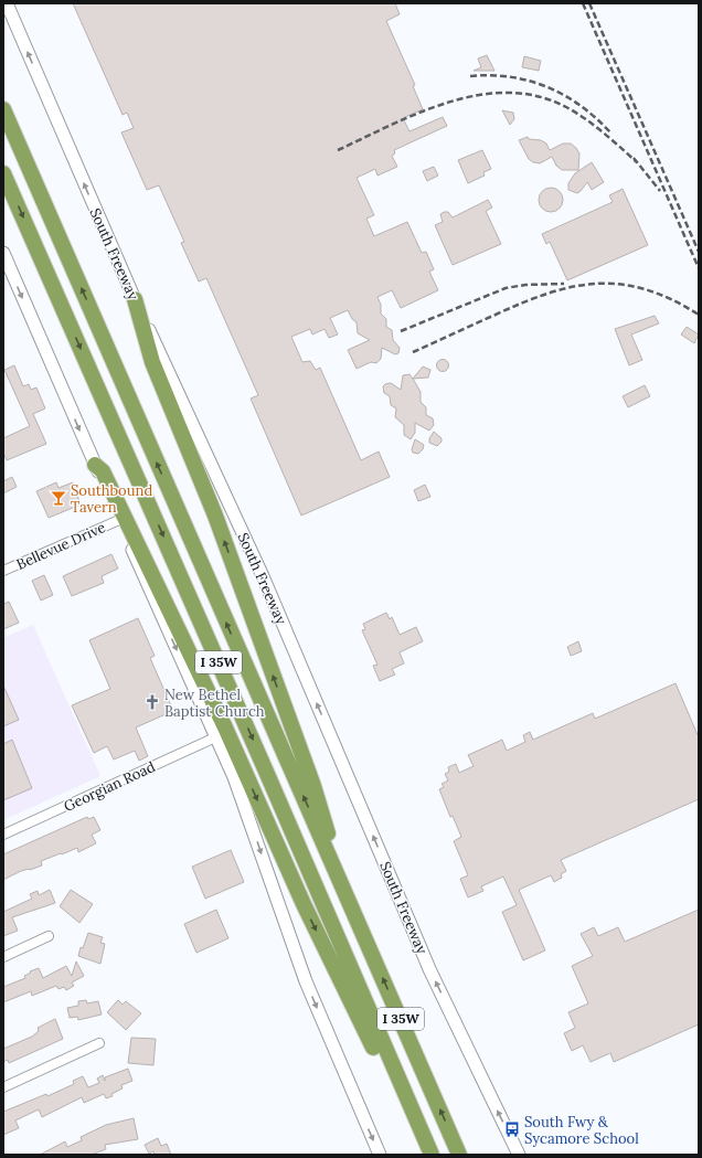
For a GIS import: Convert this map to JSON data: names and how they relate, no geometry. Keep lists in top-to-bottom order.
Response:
{
  "streets": {
    "highway": ["I 35W"],
    "main road": ["South Freeway"],
    "street": ["Bellevue Drive", "Georgian Road"]
  },
  "places": {
    "bar": ["Southbound Tavern"],
    "church": ["New Bethel Baptist Church"],
    "bus stop": ["South Fwy & Sycamore School"]
  }
}
